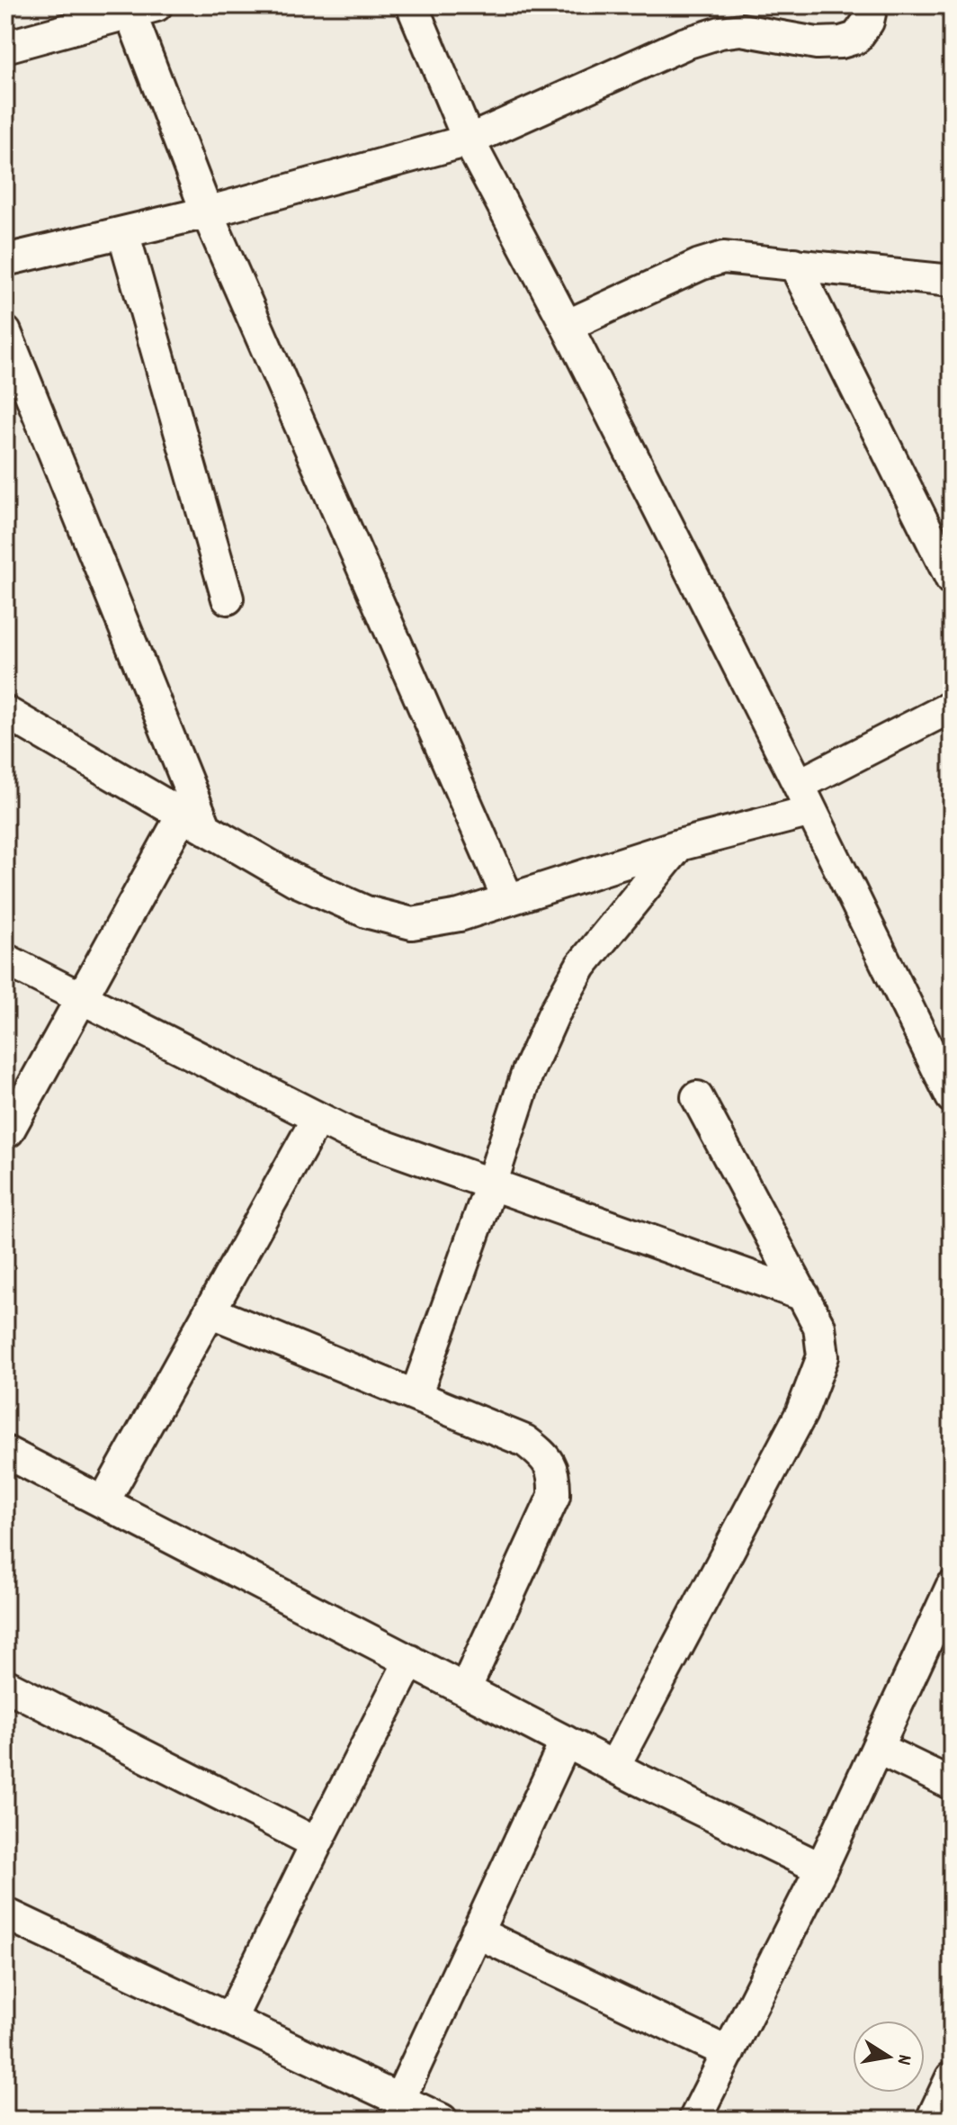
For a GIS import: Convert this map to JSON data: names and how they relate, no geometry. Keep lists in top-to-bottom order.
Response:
{
  "north": "right"
}
